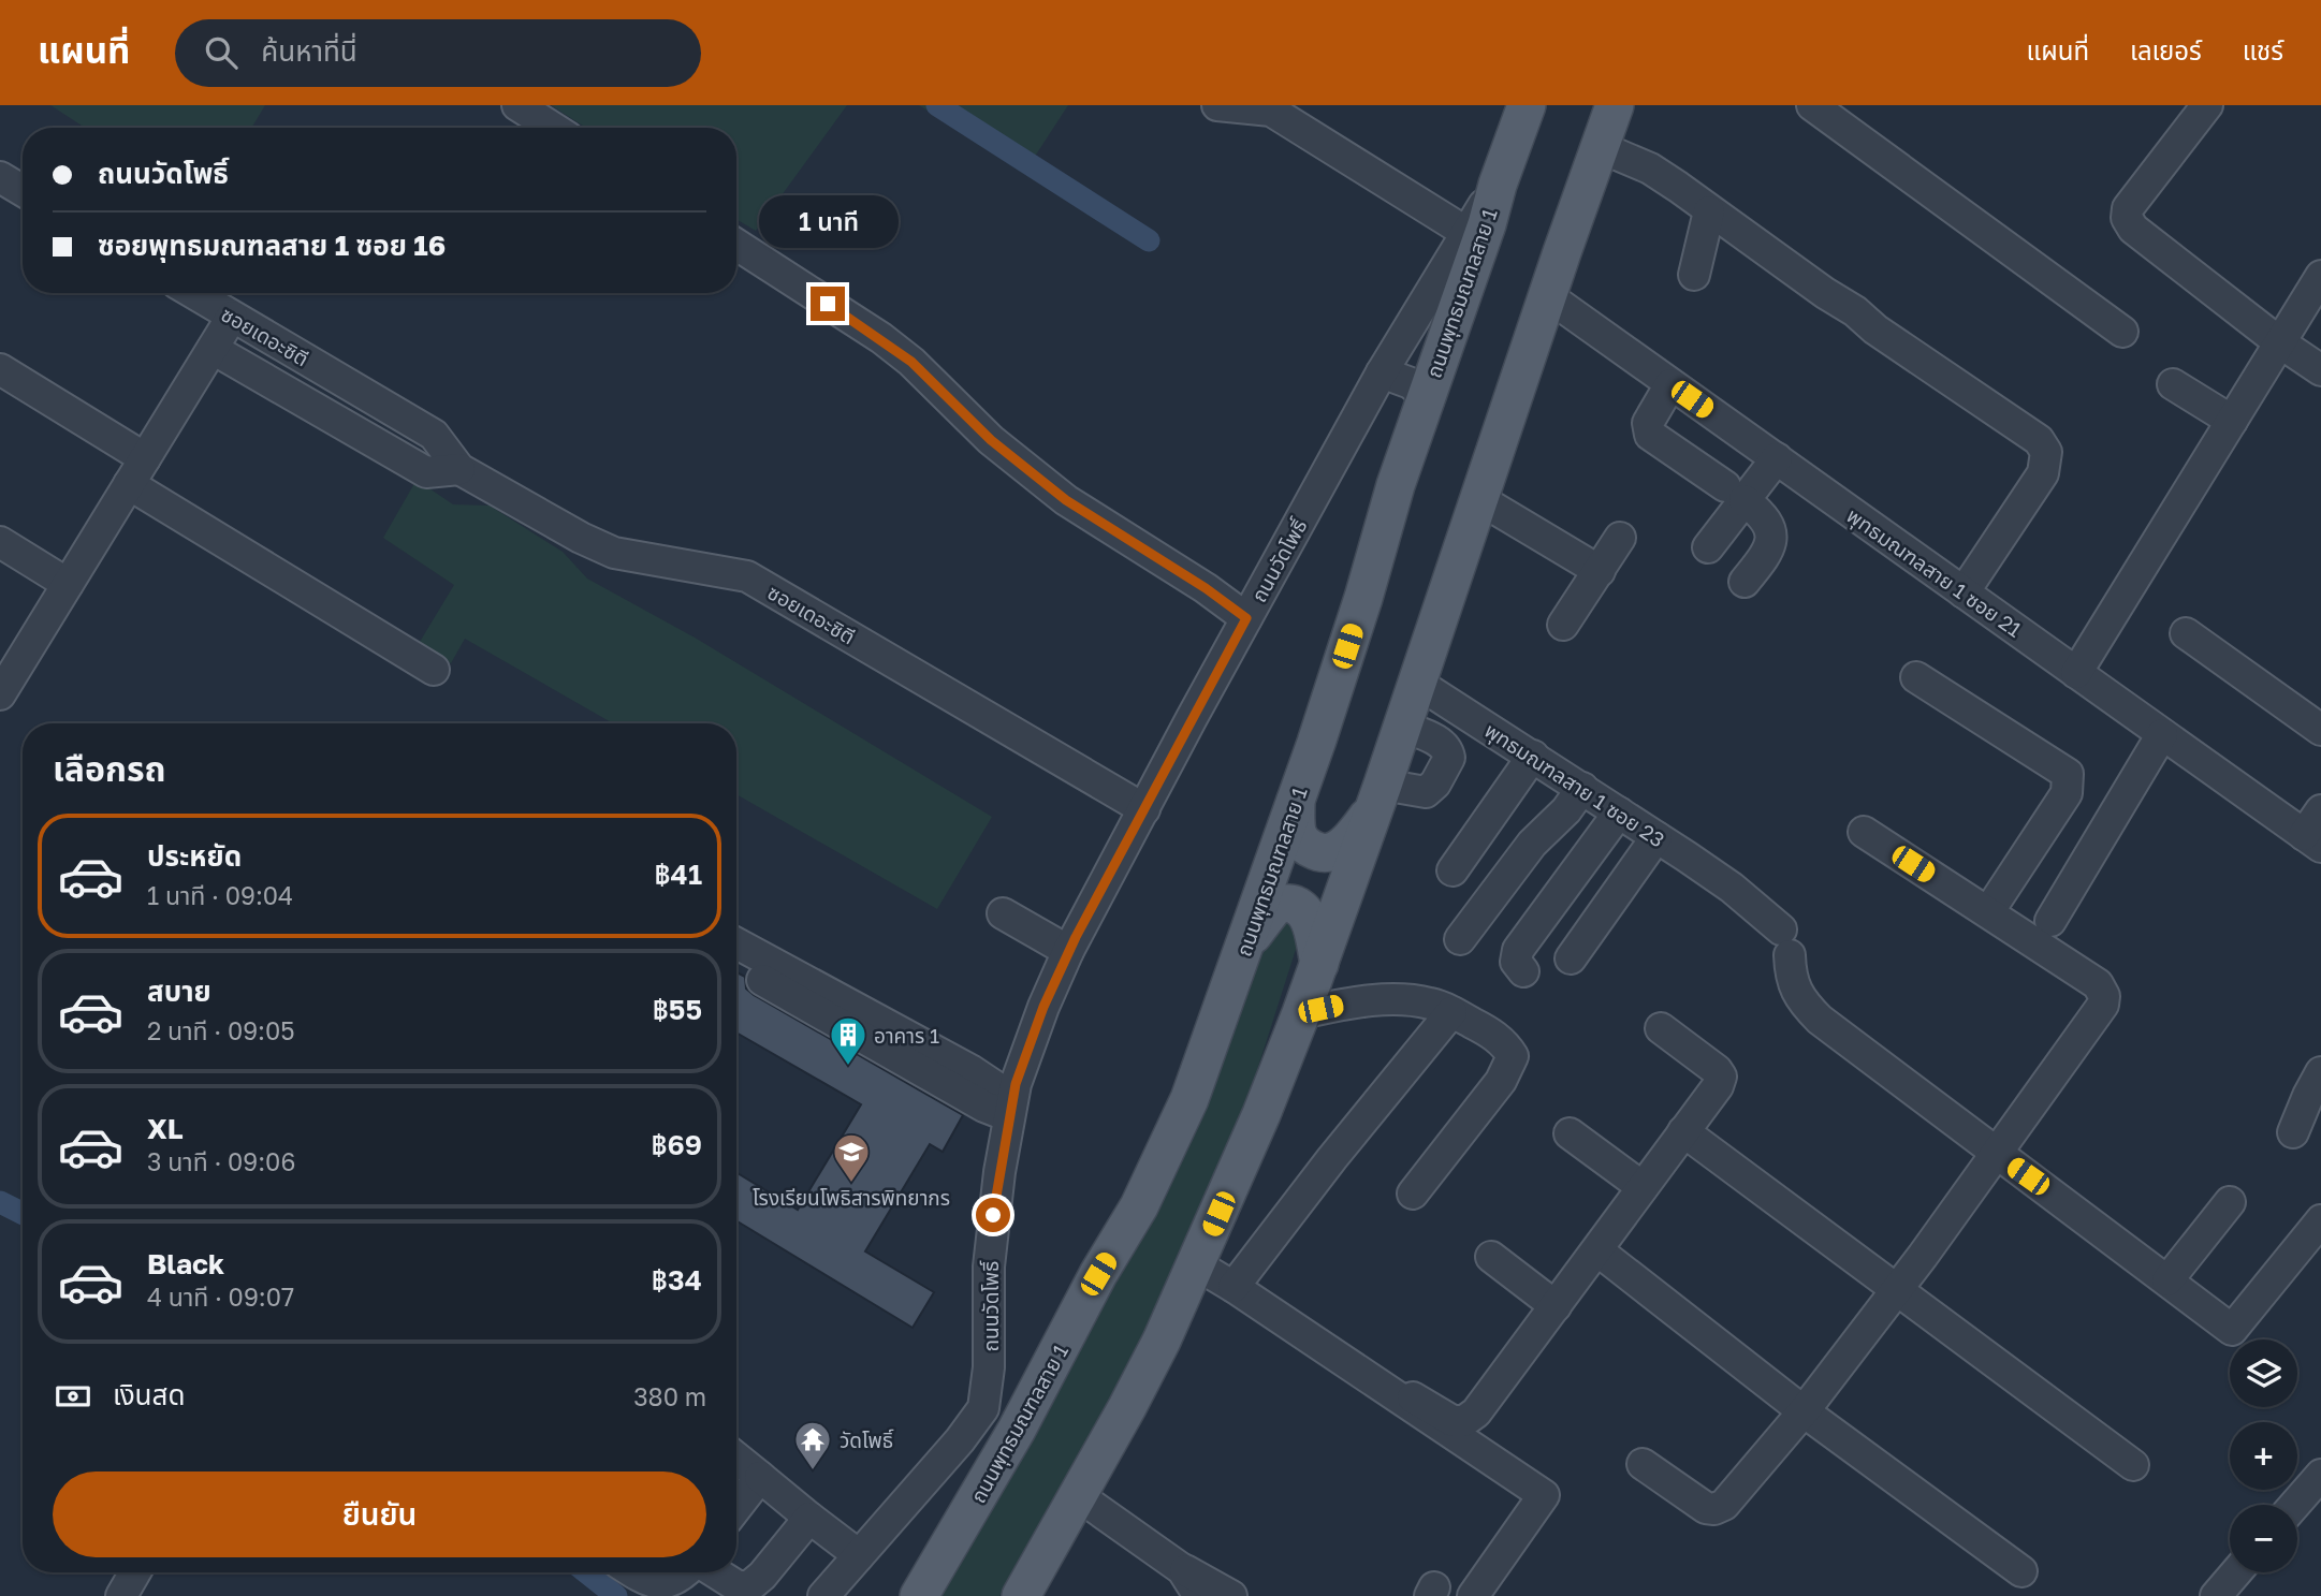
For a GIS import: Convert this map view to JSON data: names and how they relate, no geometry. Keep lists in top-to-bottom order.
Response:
{
  "streets": {
    "main road": ["ถนนพุทธมณฑลสาย 1"],
    "street": [
      "ซอยเดอะซิตี",
      "ถนนวัดโพธิ์",
      "พุทธมณฑลสาย 1 ซอย 21",
      "พุทธมณฑลสาย 1 ซอย 23"
    ]
  },
  "crossings": [
    ["ถนนพุทธมณฑลสาย 1", "ถนนวัดโพธิ์"],
    ["ซอยเดอะซิตี", "ถนนวัดโพธิ์"]
  ],
  "places": {
    "building": ["อาคาร 1"],
    "school or university": ["โรงเรียนโพธิสารพิทยากร"],
    "temple": ["วัดโพธิ์"]
  },
  "page": {
    "header": "แผนที่",
    "search": "ค้นหาที่นี่",
    "nav": ["แผนที่", "เลเยอร์", "แชร์"],
    "banner": ["ถนนวัดโพธิ์", "ซอยพุทธมณฑลสาย 1 ซอย 16"],
    "bubble": "1 นาที",
    "heading": "เลือกรถ",
    "list": [
      {
        "name": "ประหยัด",
        "note": "1 นาที · 09:04",
        "value": "฿41"
      },
      {
        "name": "สบาย",
        "note": "2 นาที · 09:05",
        "value": "฿55"
      },
      {
        "name": "XL",
        "note": "3 นาที · 09:06",
        "value": "฿69"
      },
      {
        "name": "Black",
        "note": "4 นาที · 09:07",
        "value": "฿34"
      }
    ],
    "map_buttons": ["+", "−"],
    "pay": ["เงินสด", "380 m"],
    "buttons": "ยืนยัน"
  }
}
